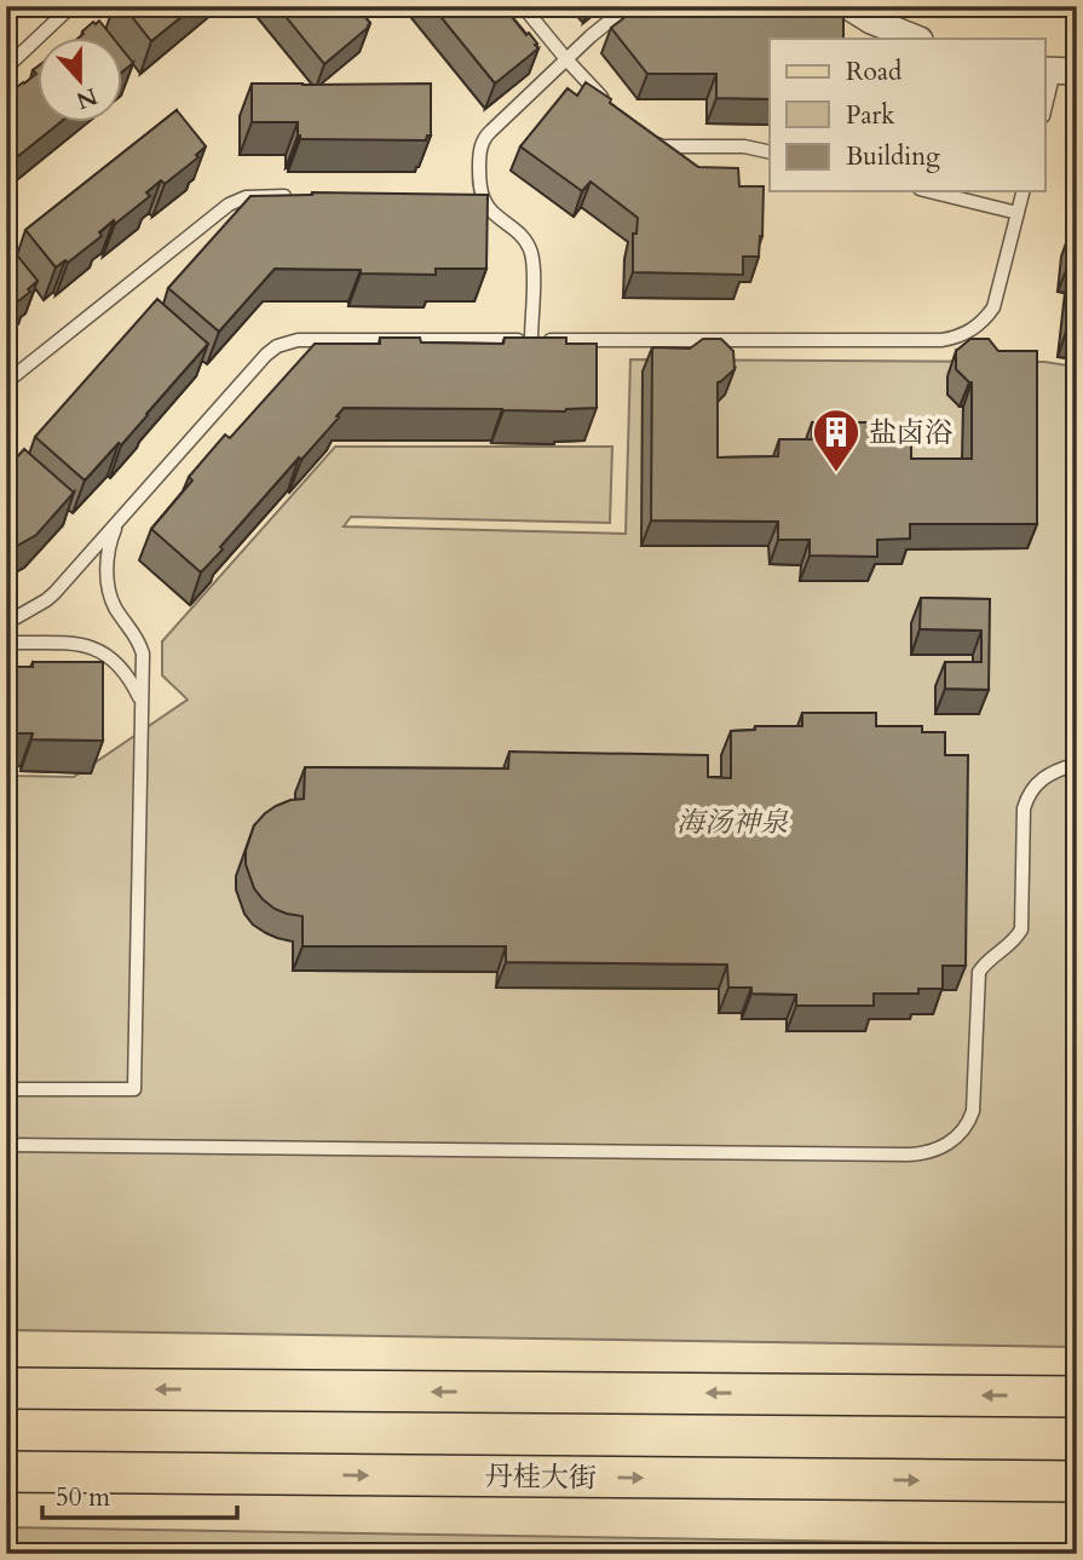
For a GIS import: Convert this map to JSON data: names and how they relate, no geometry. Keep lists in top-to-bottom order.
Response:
{
  "streets": {
    "main road": ["丹桂大街"]
  },
  "parks": ["海汤神泉"],
  "places": {
    "building": ["盐卤浴"]
  },
  "legend": ["Road", "Park", "Building"],
  "scale_bar": "50 m",
  "north": "bottom"
}
